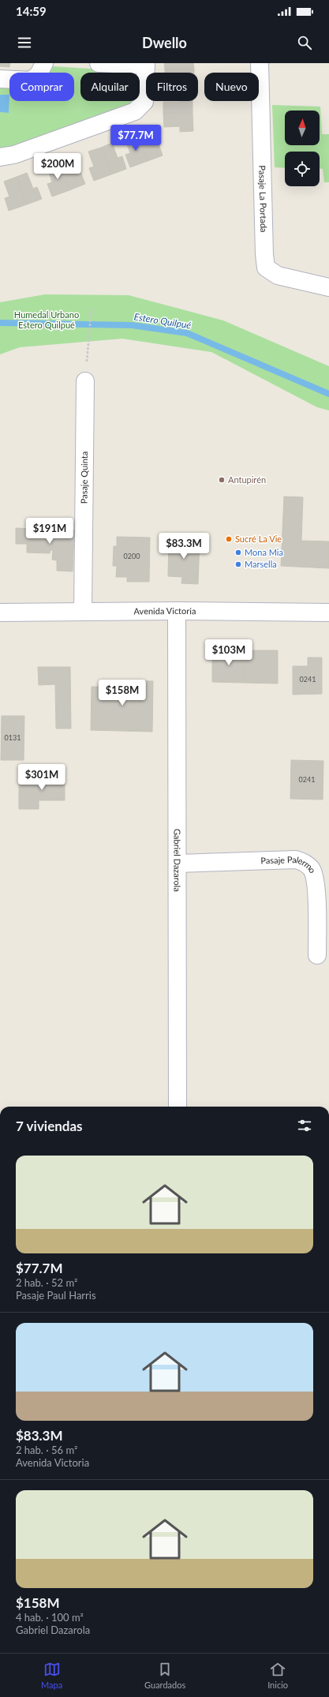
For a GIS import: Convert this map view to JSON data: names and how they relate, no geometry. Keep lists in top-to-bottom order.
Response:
{
  "streets": {
    "street": [
      "Pasaje La Portada",
      "Pasaje Quinta",
      "Avenida Victoria",
      "Gabriel Dazarola",
      "Pasaje Palermo"
    ]
  },
  "crossings": [
    ["Pasaje Quinta", "Avenida Victoria"],
    ["Avenida Victoria", "Gabriel Dazarola"],
    ["Gabriel Dazarola", "Pasaje Palermo"]
  ],
  "water": ["Estero Quilpué"],
  "parks": ["Humedal Urbano Estero Quilpué"],
  "places": [
    "Antupirén",
    "Sucré La Vie",
    "Mona Mia",
    "Marsella"
  ],
  "house_numbers": [
    "0200",
    "0241",
    "0131",
    "0241"
  ],
  "north": "top",
  "page": {
    "status": "14:59",
    "header": "Dwello",
    "chip": [
      "Comprar",
      "Alquilar",
      "Filtros",
      "Nuevo"
    ],
    "price": [
      "$77.7M",
      "$200M",
      "$191M",
      "$83.3M",
      "$103M",
      "$158M",
      "$301M"
    ],
    "heading": "7 viviendas",
    "list": [
      {
        "name": "$77.7M",
        "note": "2 hab. · 52 m² · Pasaje Paul Harris"
      },
      {
        "name": "$83.3M",
        "note": "2 hab. · 56 m² · Avenida Victoria"
      },
      {
        "name": "$158M",
        "note": "4 hab. · 100 m² · Gabriel Dazarola"
      }
    ],
    "tabs": ["Mapa", "Guardados", "Inicio"]
  }
}
